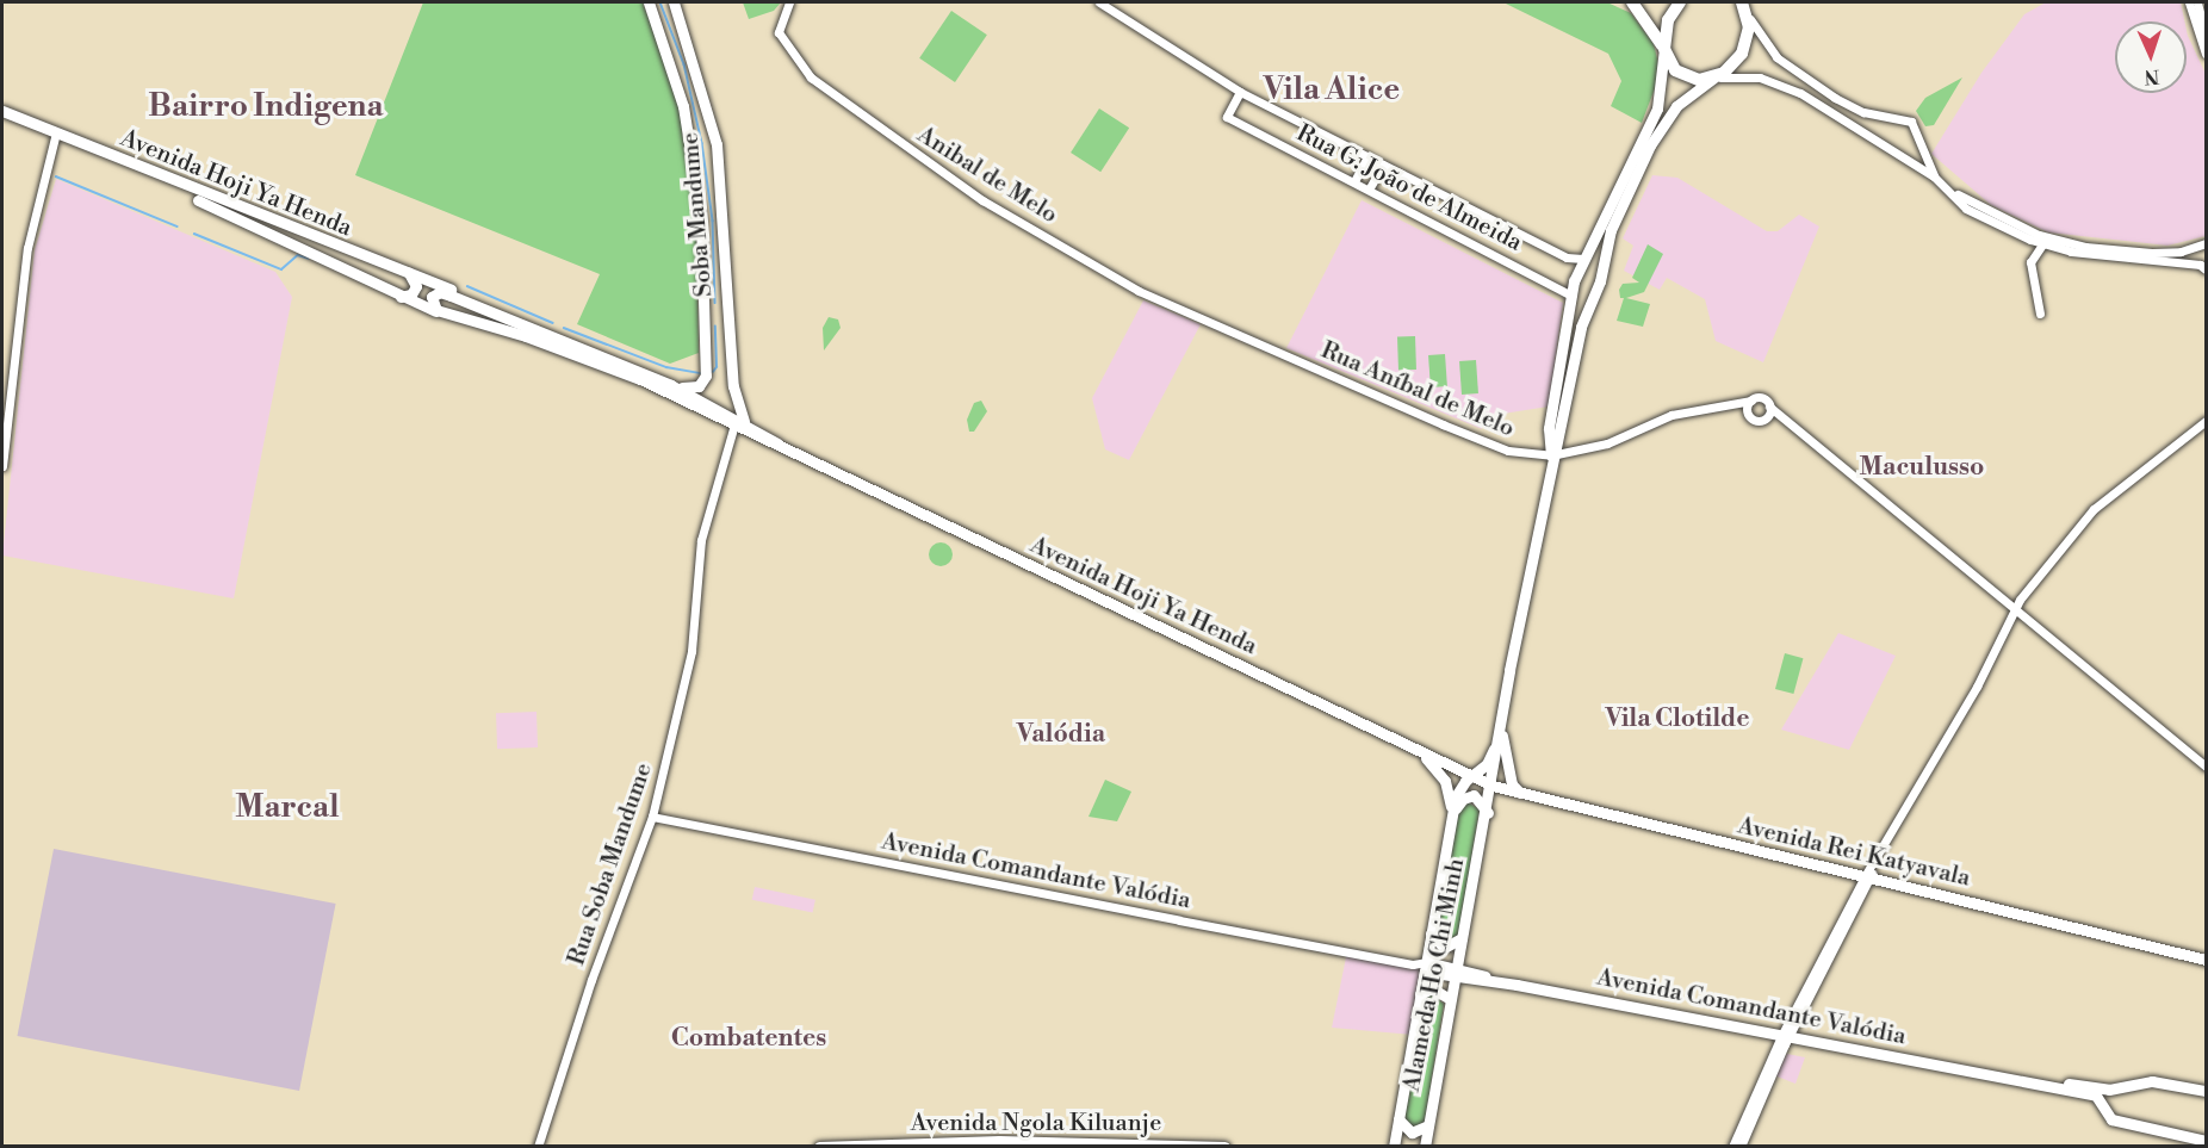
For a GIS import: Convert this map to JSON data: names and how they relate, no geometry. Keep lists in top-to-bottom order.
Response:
{
  "streets": {
    "main road": [
      "Avenida Hoji Ya Henda",
      "Soba Mandume",
      "Avenida Rei Katyavala",
      "Avenida Comandante Valódia",
      "Alameda Ho Chi Minh",
      "Avenida Ngola Kiluanje"
    ],
    "street": [
      "Anibal de Melo",
      "Rua G. João de Almeida",
      "Rua Aníbal de Melo",
      "Rua Soba Mandume"
    ]
  },
  "crossings": [
    ["Anibal de Melo", "Rua Aníbal de Melo"],
    ["Avenida Hoji Ya Henda", "Soba Mandume"],
    ["Avenida Hoji Ya Henda", "Avenida Rei Katyavala"],
    ["Avenida Hoji Ya Henda", "Rua Soba Mandume"],
    ["Avenida Hoji Ya Henda", "Alameda Ho Chi Minh"],
    ["Soba Mandume", "Rua Soba Mandume"],
    ["Avenida Rei Katyavala", "Alameda Ho Chi Minh"],
    ["Rua Soba Mandume", "Avenida Comandante Valódia"],
    ["Avenida Comandante Valódia", "Alameda Ho Chi Minh"]
  ],
  "districts": [
    "Vila Alice",
    "Bairro Indigena",
    "Maculusso",
    "Vila Clotilde",
    "Valódia",
    "Marcal",
    "Combatentes"
  ],
  "north": "bottom"
}
